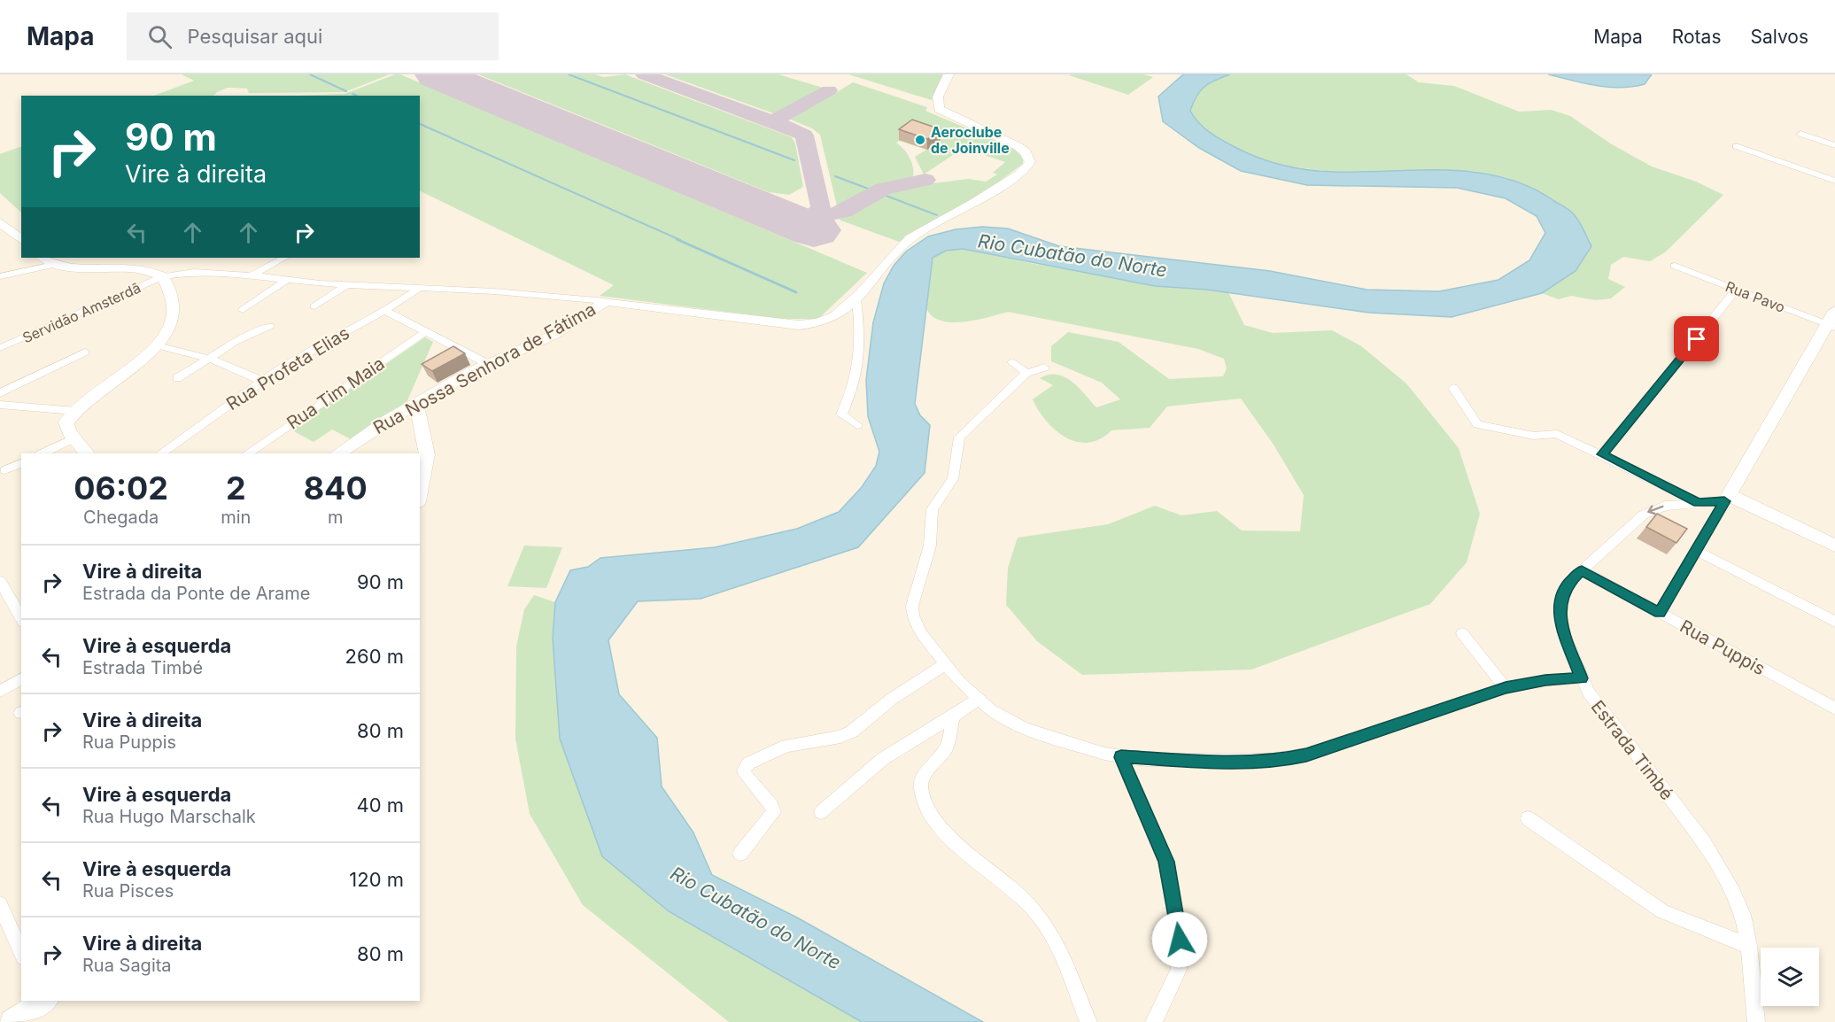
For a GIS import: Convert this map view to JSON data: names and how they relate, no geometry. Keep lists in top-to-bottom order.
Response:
{
  "streets": {
    "street": [
      "Rua Pavo",
      "Servidão Amsterdã",
      "Rua Profeta Elias",
      "Rua Nossa Senhora de Fátima",
      "Rua Tim Maia",
      "Rua Puppis",
      "Estrada Timbé"
    ]
  },
  "crossings": [
    ["Servidão Amsterdã", "Rua Profeta Elias"],
    ["Servidão Amsterdã", "Rua Nossa Senhora de Fátima"],
    ["Rua Puppis", "Estrada Timbé"]
  ],
  "water": ["Rio Cubatão do Norte"],
  "places": ["Aeroclube de Joinville"],
  "page": {
    "header": "Mapa",
    "search": "Pesquisar aqui",
    "nav": ["Mapa", "Rotas", "Salvos"],
    "turn": ["90 m", "Vire à direita"],
    "eta": [
      "06:02",
      "Chegada",
      "2",
      "min",
      "840",
      "m"
    ],
    "list": [
      {
        "name": "Vire à direita",
        "note": "Estrada da Ponte de Arame",
        "value": "90 m"
      },
      {
        "name": "Vire à esquerda",
        "note": "Estrada Timbé",
        "value": "260 m"
      },
      {
        "name": "Vire à direita",
        "note": "Rua Puppis",
        "value": "80 m"
      },
      {
        "name": "Vire à esquerda",
        "note": "Rua Hugo Marschalk",
        "value": "40 m"
      },
      {
        "name": "Vire à esquerda",
        "note": "Rua Pisces",
        "value": "120 m"
      },
      {
        "name": "Vire à direita",
        "note": "Rua Sagita",
        "value": "80 m"
      }
    ]
  }
}
